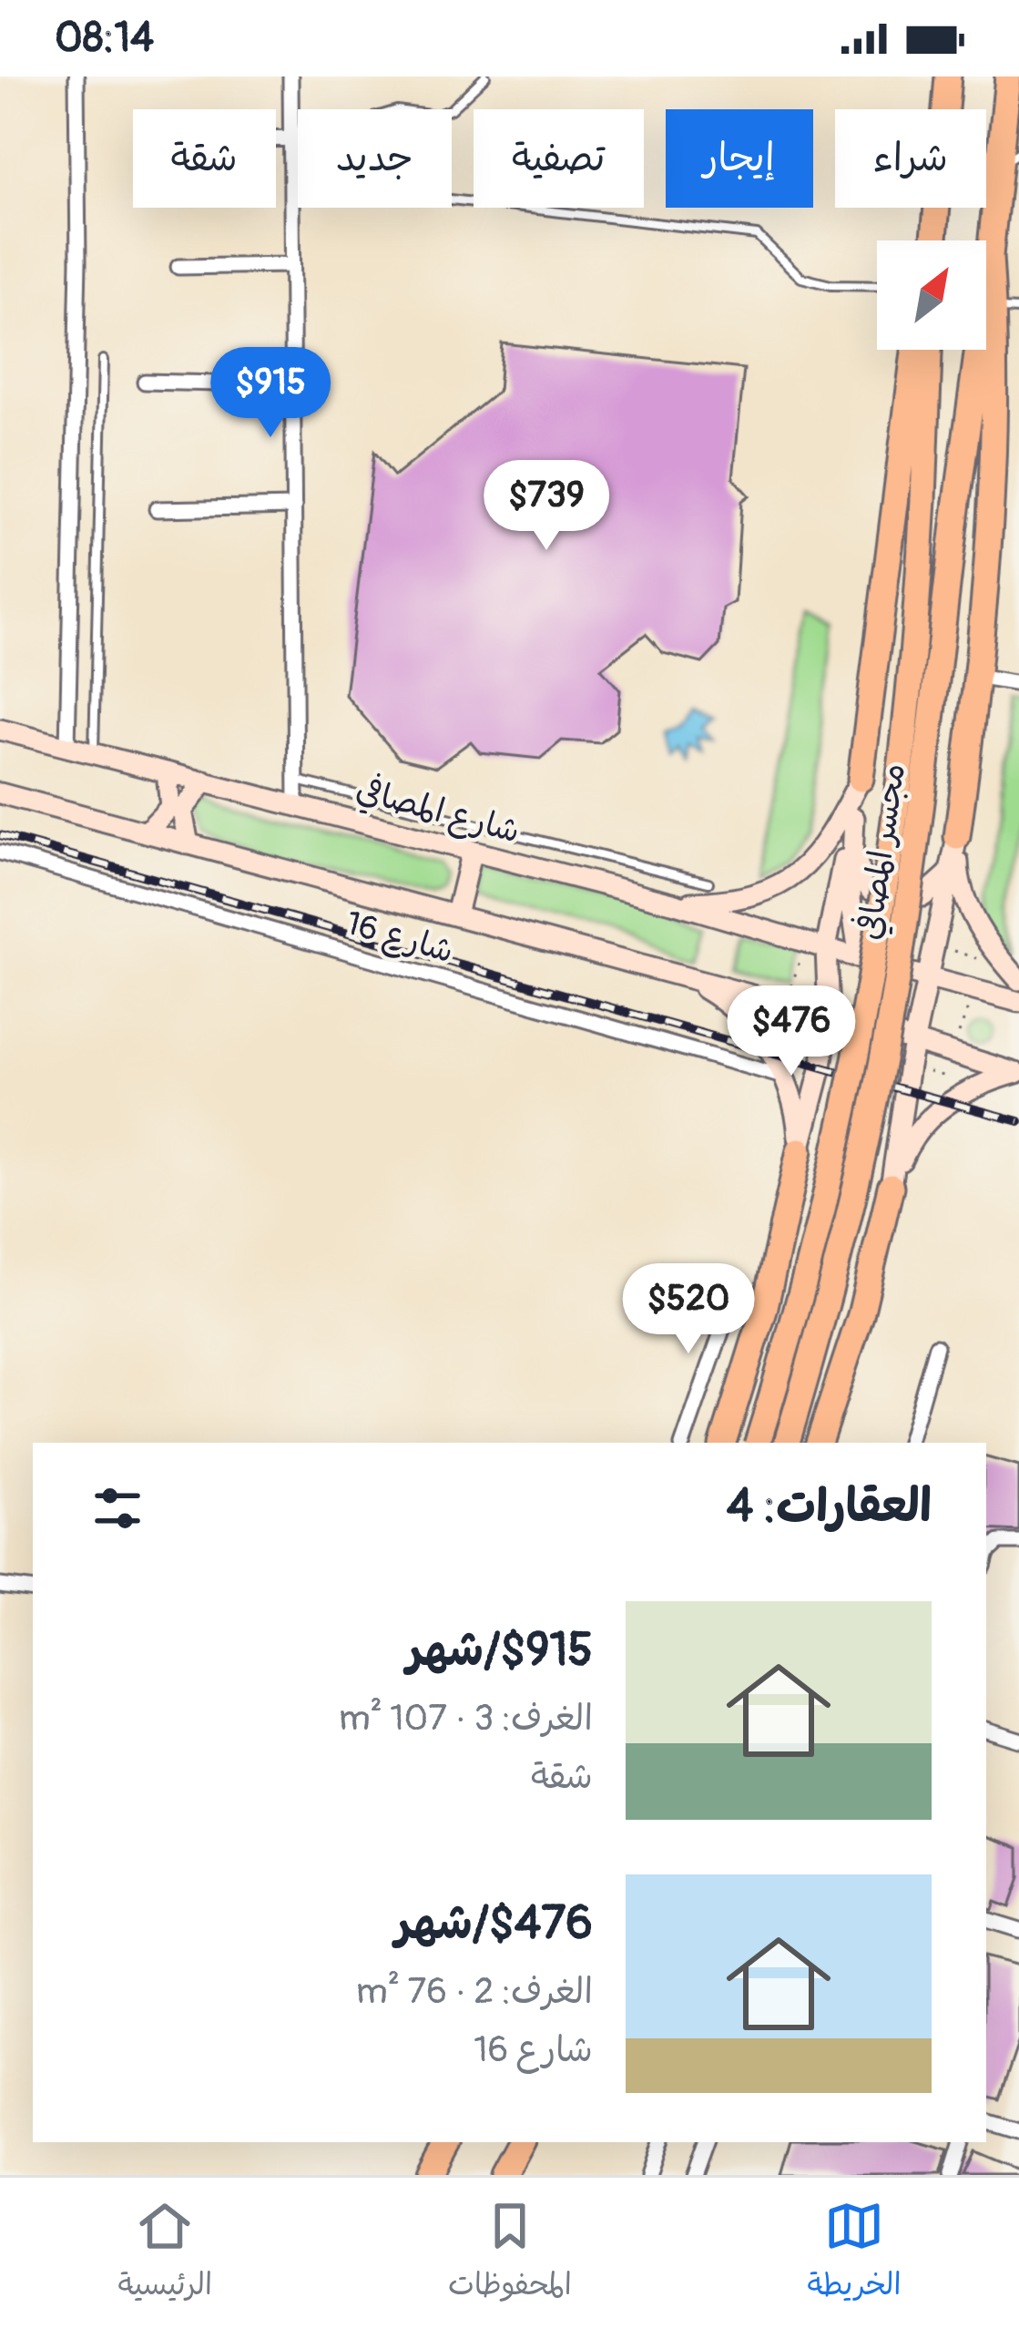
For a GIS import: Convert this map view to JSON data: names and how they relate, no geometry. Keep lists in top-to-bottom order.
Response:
{
  "streets": {
    "highway": ["مجسر المصافي"],
    "main road": ["شارع المصافي"],
    "street": ["شارع 16"]
  },
  "north": "top right",
  "page": {
    "status": "08:14",
    "chip": [
      "شراء",
      "إيجار",
      "تصفية",
      "جديد",
      "شقة"
    ],
    "price": [
      "$915",
      "$739",
      "$476",
      "$520"
    ],
    "heading": "العقارات: 4",
    "list": [
      {
        "name": "$915/شهر",
        "note": "الغرف: 3 · 107 m² · شقة"
      },
      {
        "name": "$476/شهر",
        "note": "الغرف: 2 · 76 m² · شارع 16"
      }
    ],
    "tabs": ["الخريطة", "المحفوظات", "الرئيسية"]
  }
}
